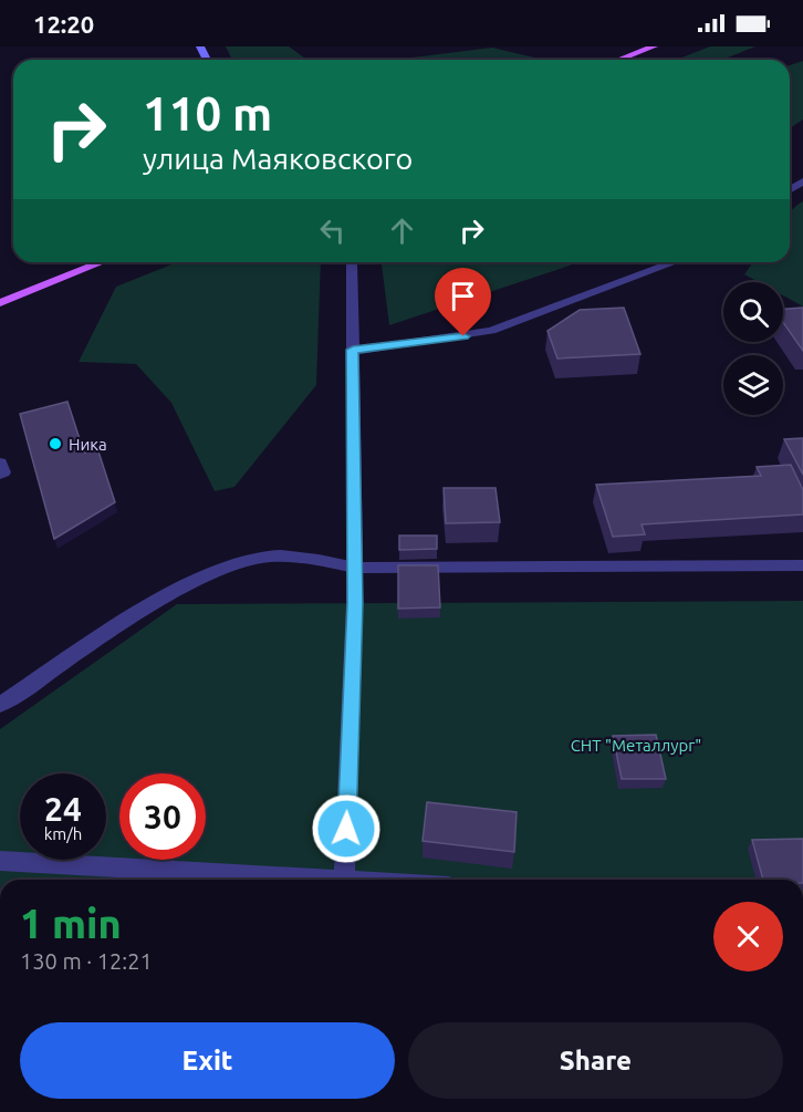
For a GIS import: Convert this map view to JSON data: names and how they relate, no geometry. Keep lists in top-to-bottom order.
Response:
{
  "parks": ["СНТ \"Металлург\""],
  "places": ["Ника"],
  "page": {
    "status": "12:20",
    "turn": ["110 m", "улица Маяковского"],
    "speed": "24 km/h",
    "limit": "30",
    "heading": ["1 min", "130 m · 12:21"],
    "buttons": ["Exit", "Share"]
  }
}
